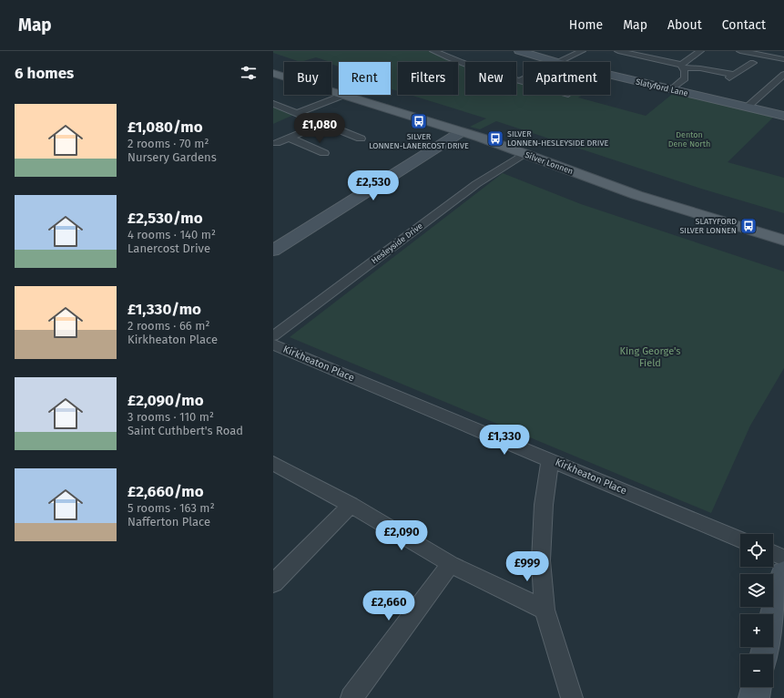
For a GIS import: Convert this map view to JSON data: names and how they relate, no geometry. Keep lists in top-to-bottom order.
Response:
{
  "streets": {
    "main road": ["Silver Lonnen"],
    "street": ["Slatyford Lane", "Hesleyside Drive", "Kirkheaton Place"]
  },
  "crossings": [
    ["Silver Lonnen", "Hesleyside Drive"]
  ],
  "parks": ["Denton Dene North", "King George's Field"],
  "places": {
    "bus stop": ["SILVER LONNEN-LANERCOST DRIVE", "SILVER LONNEN-HESLEYSIDE DRIVE", "SLATYFORD SILVER LONNEN"]
  },
  "page": {
    "header": "Map",
    "nav": [
      "Home",
      "Map",
      "About",
      "Contact"
    ],
    "heading": "6 homes",
    "chip": [
      "Buy",
      "Rent",
      "Filters",
      "New",
      "Apartment"
    ],
    "list": [
      {
        "name": "£1,080/mo",
        "note": "2 rooms · 70 m² · Nursery Gardens"
      },
      {
        "name": "£2,530/mo",
        "note": "4 rooms · 140 m² · Lanercost Drive"
      },
      {
        "name": "£1,330/mo",
        "note": "2 rooms · 66 m² · Kirkheaton Place"
      },
      {
        "name": "£2,090/mo",
        "note": "3 rooms · 110 m² · Saint Cuthbert's Road"
      },
      {
        "name": "£2,660/mo",
        "note": "5 rooms · 163 m² · Nafferton Place"
      }
    ],
    "price": [
      "£1,080",
      "£2,530",
      "£1,330",
      "£2,090",
      "£999",
      "£2,660"
    ],
    "map_buttons": ["+", "−"]
  }
}
